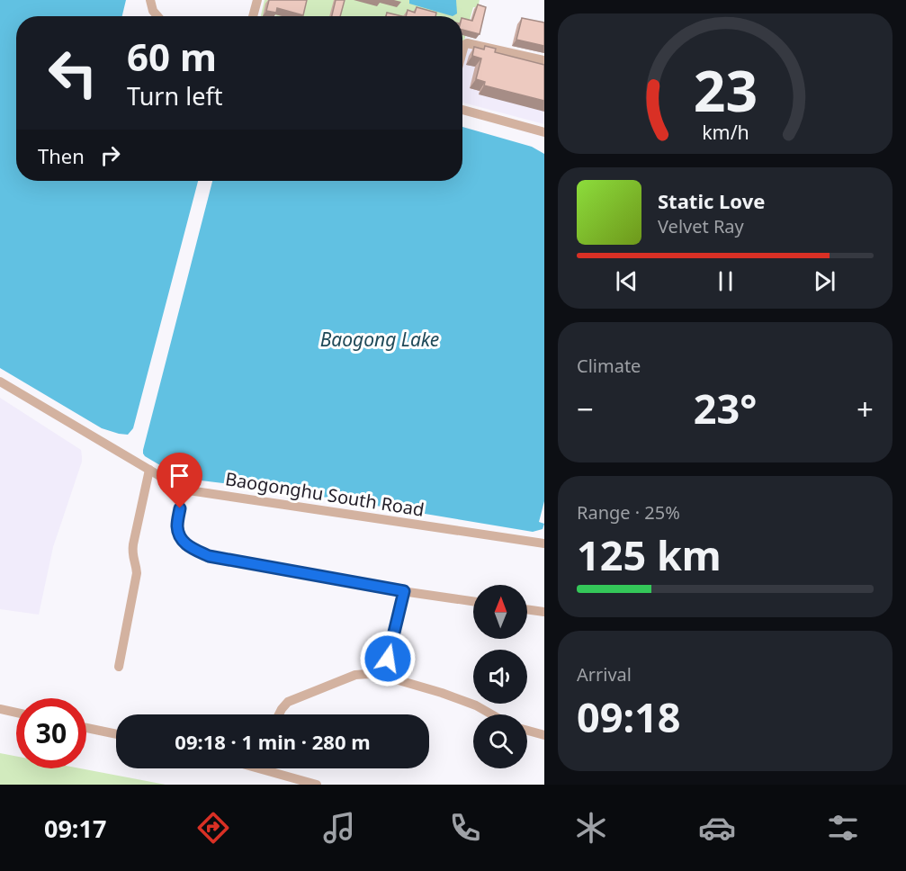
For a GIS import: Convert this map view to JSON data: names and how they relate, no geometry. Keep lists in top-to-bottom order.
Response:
{
  "streets": {
    "street": ["Baogonghu South Road"]
  },
  "water": ["Baogong Lake"],
  "north": "top",
  "page": {
    "turn": ["60 m", "Turn left"],
    "then": "Then",
    "song": ["Static Love", "Velvet Ray"],
    "tile": [
      "Climate",
      ["Range · 25%", "125 km"],
      ["Arrival", "09:18"]
    ],
    "heat": ["−", "23°", "+"],
    "limit": "30",
    "trip": "09:18 · 1 min · 280 m",
    "tabs": "09:17",
    "gauge": ["23", "km/h"]
  }
}
